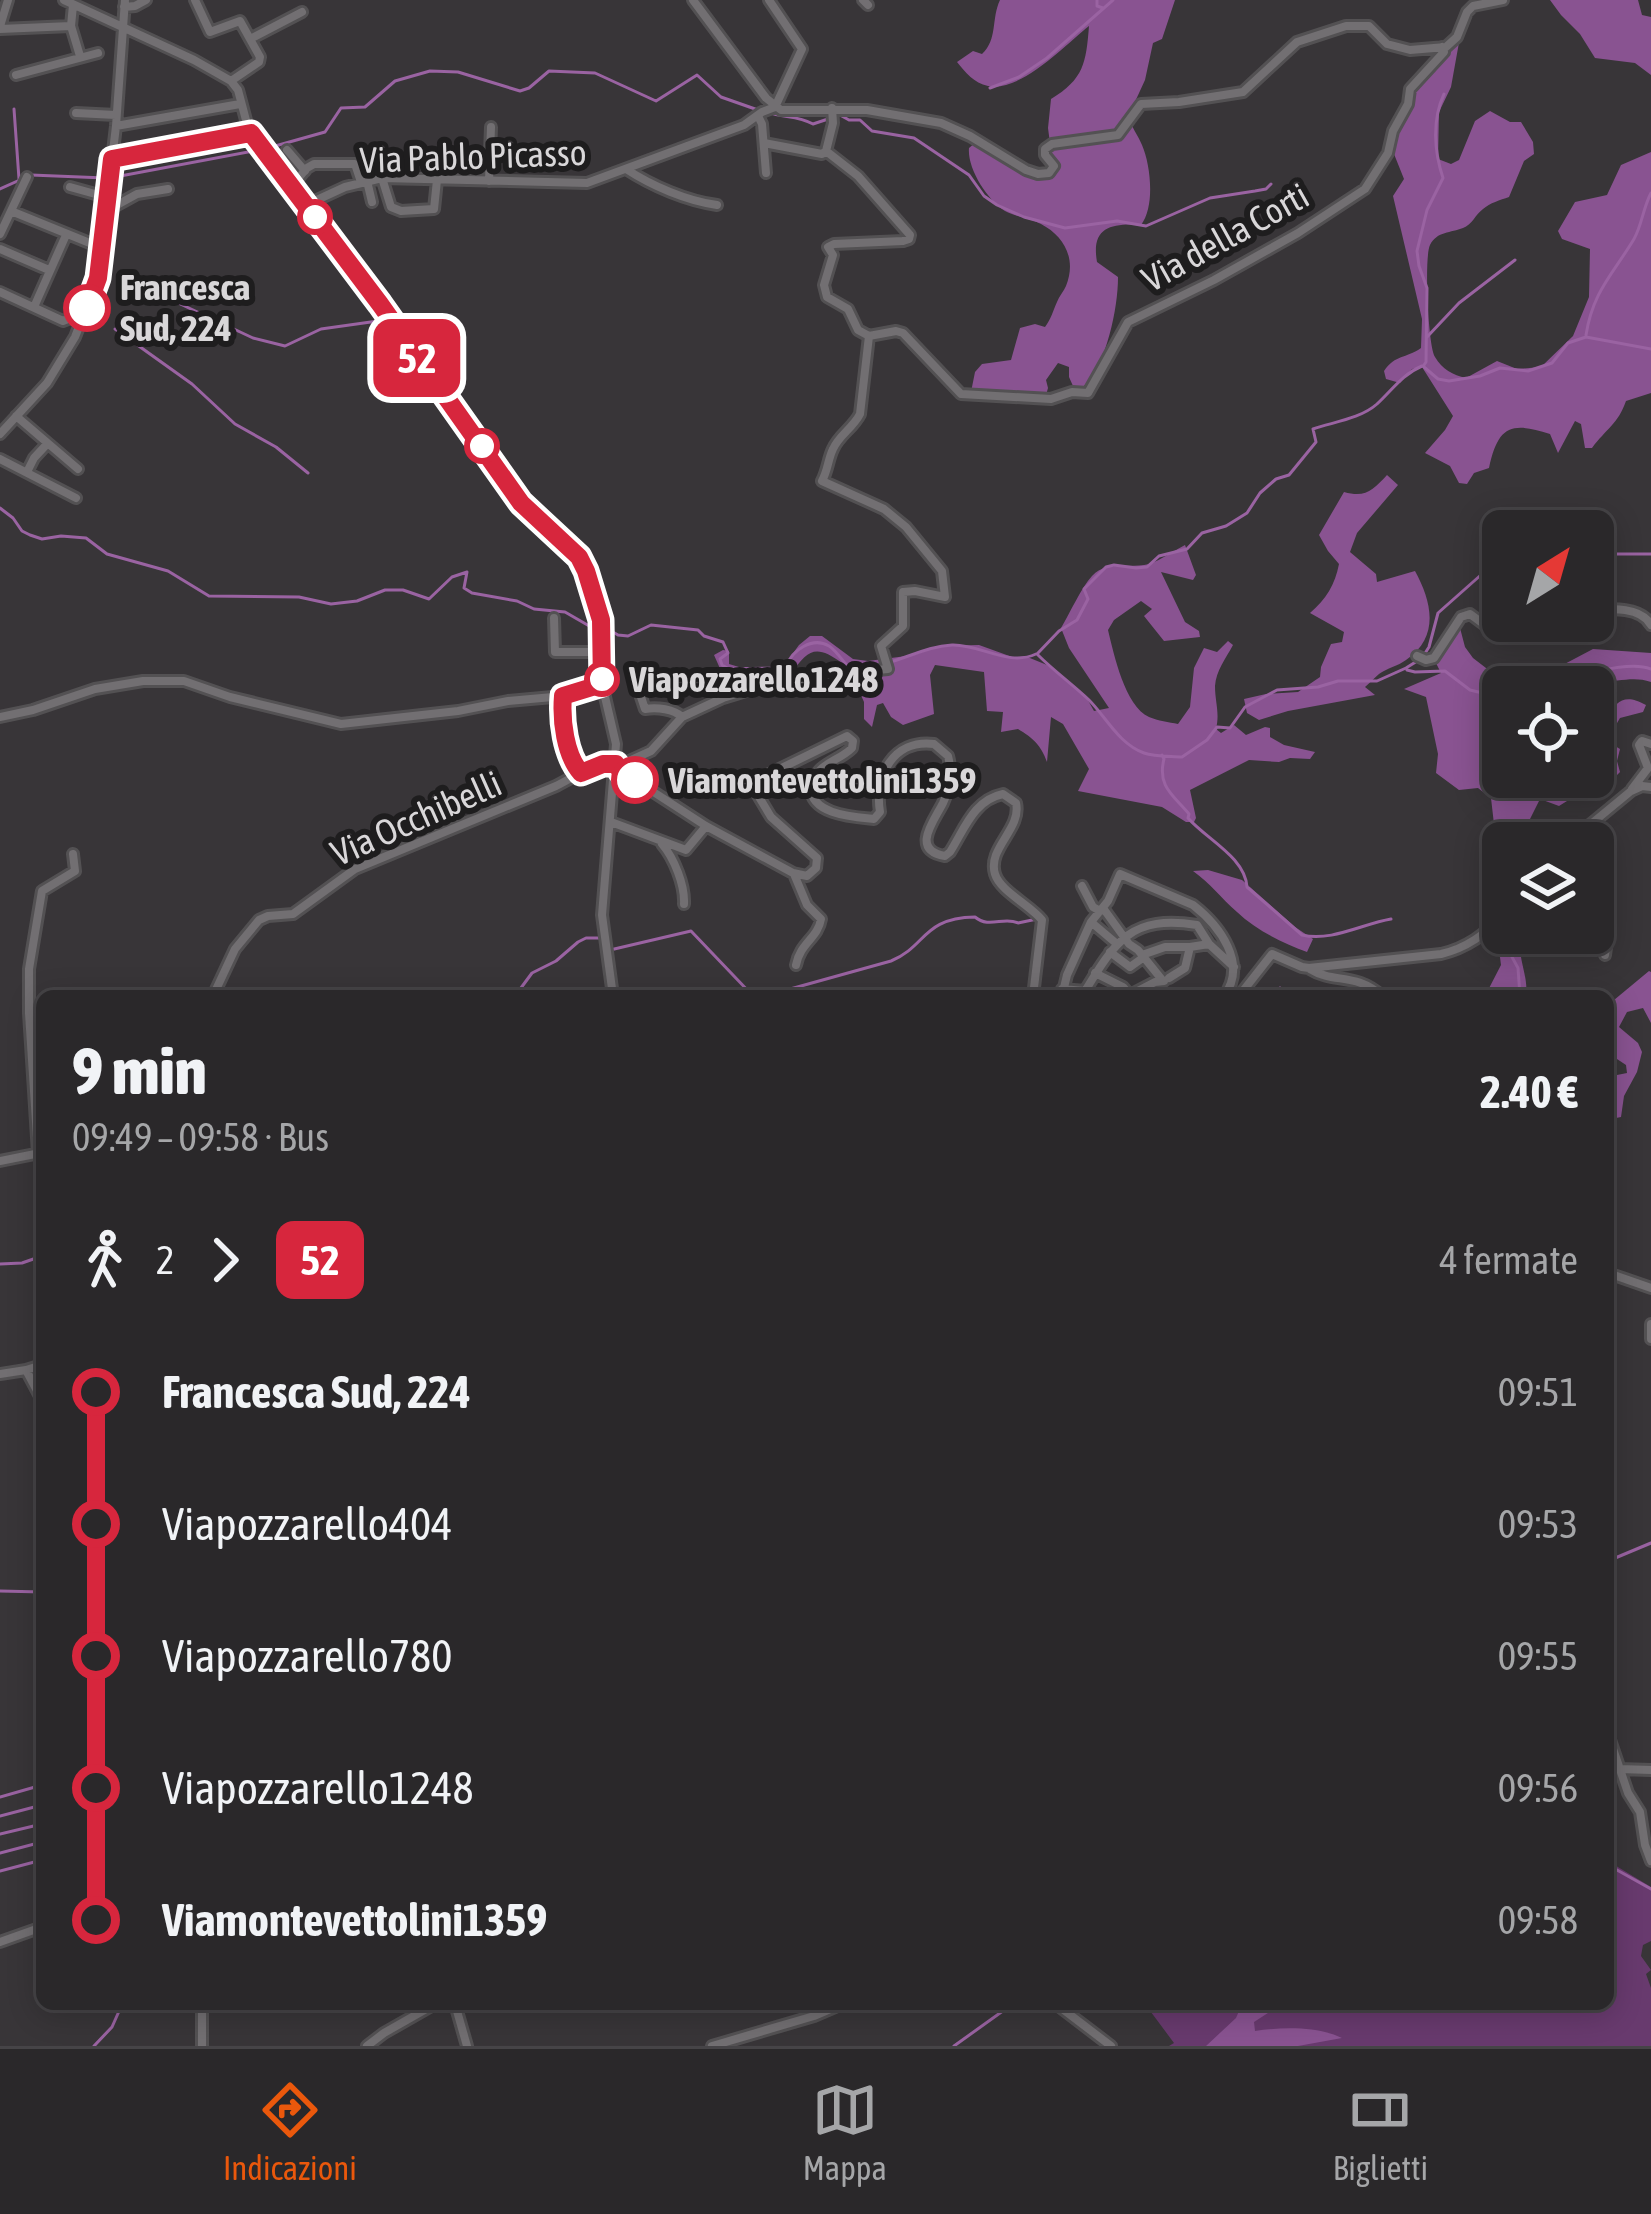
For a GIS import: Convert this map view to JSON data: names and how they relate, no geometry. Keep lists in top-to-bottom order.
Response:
{
  "streets": {
    "street": ["Via Pablo Picasso", "Via della Corti", "Via Occhibelli"]
  },
  "crossings": [
    ["Via della Corti", "Via Occhibelli"]
  ],
  "places": ["Francesca Sud, 224", "Viapozzarello1248", "Viamontevettolini1359"],
  "lines": ["bus line 52"],
  "north": "top right",
  "page": {
    "on_map": "52",
    "heading": ["9 min", "09:49 – 09:58 · Bus", "2.40 €"],
    "legs": ["2", "52", "4 fermate"],
    "list": [
      {
        "name": "Francesca Sud, 224",
        "value": "09:51"
      },
      {
        "name": "Viapozzarello404",
        "value": "09:53"
      },
      {
        "name": "Viapozzarello780",
        "value": "09:55"
      },
      {
        "name": "Viapozzarello1248",
        "value": "09:56"
      },
      {
        "name": "Viamontevettolini1359",
        "value": "09:58"
      }
    ],
    "tabs": ["Indicazioni", "Mappa", "Biglietti"]
  }
}
